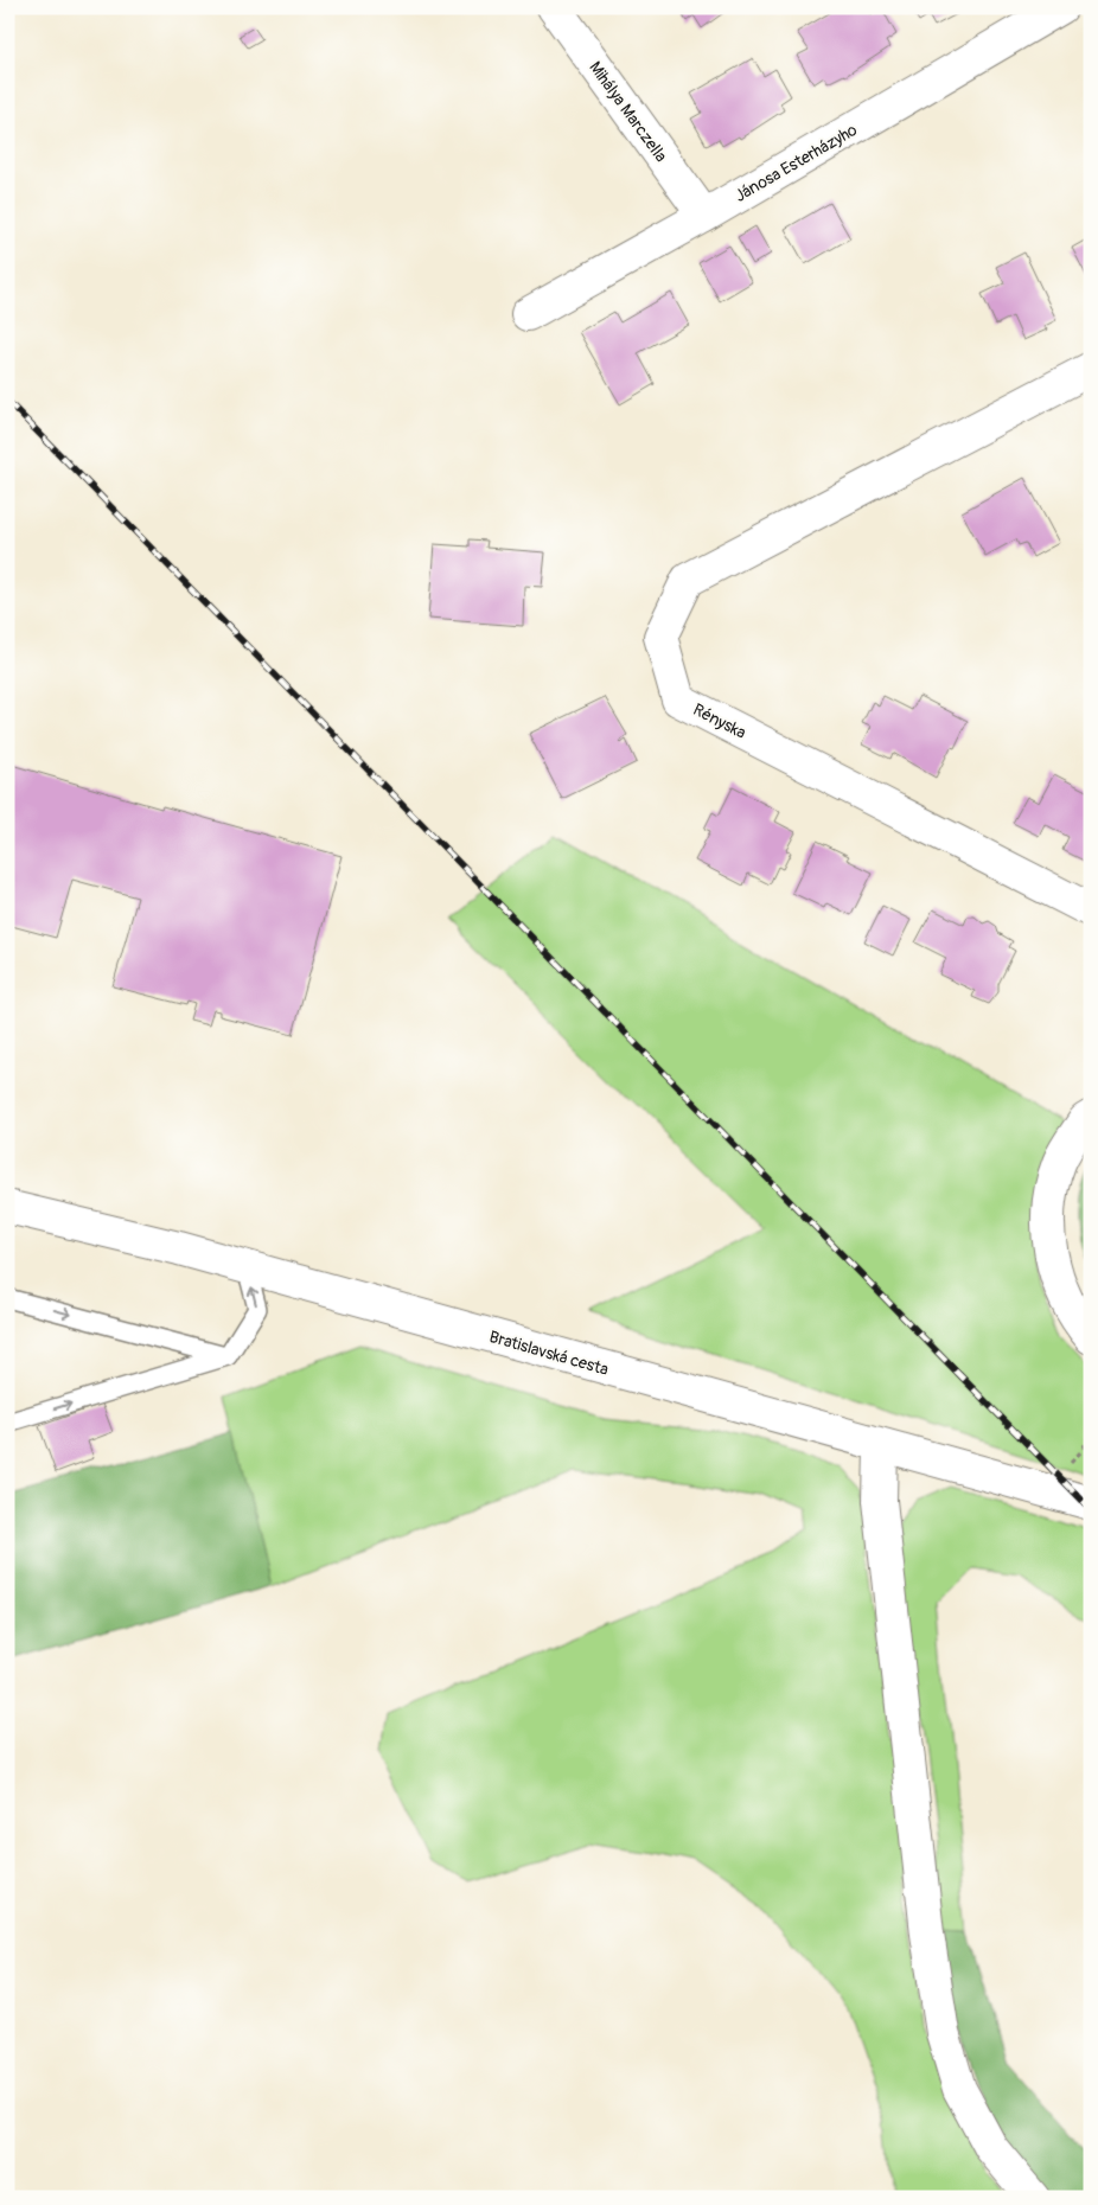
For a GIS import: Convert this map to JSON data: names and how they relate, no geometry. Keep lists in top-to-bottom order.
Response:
{
  "streets": {
    "street": [
      "Mihálya Marczella",
      "Jánosa Esterházyho",
      "Rényska",
      "Bratislavská cesta"
    ]
  },
  "crossings": [
    ["Mihálya Marczella", "Jánosa Esterházyho"]
  ]
}
